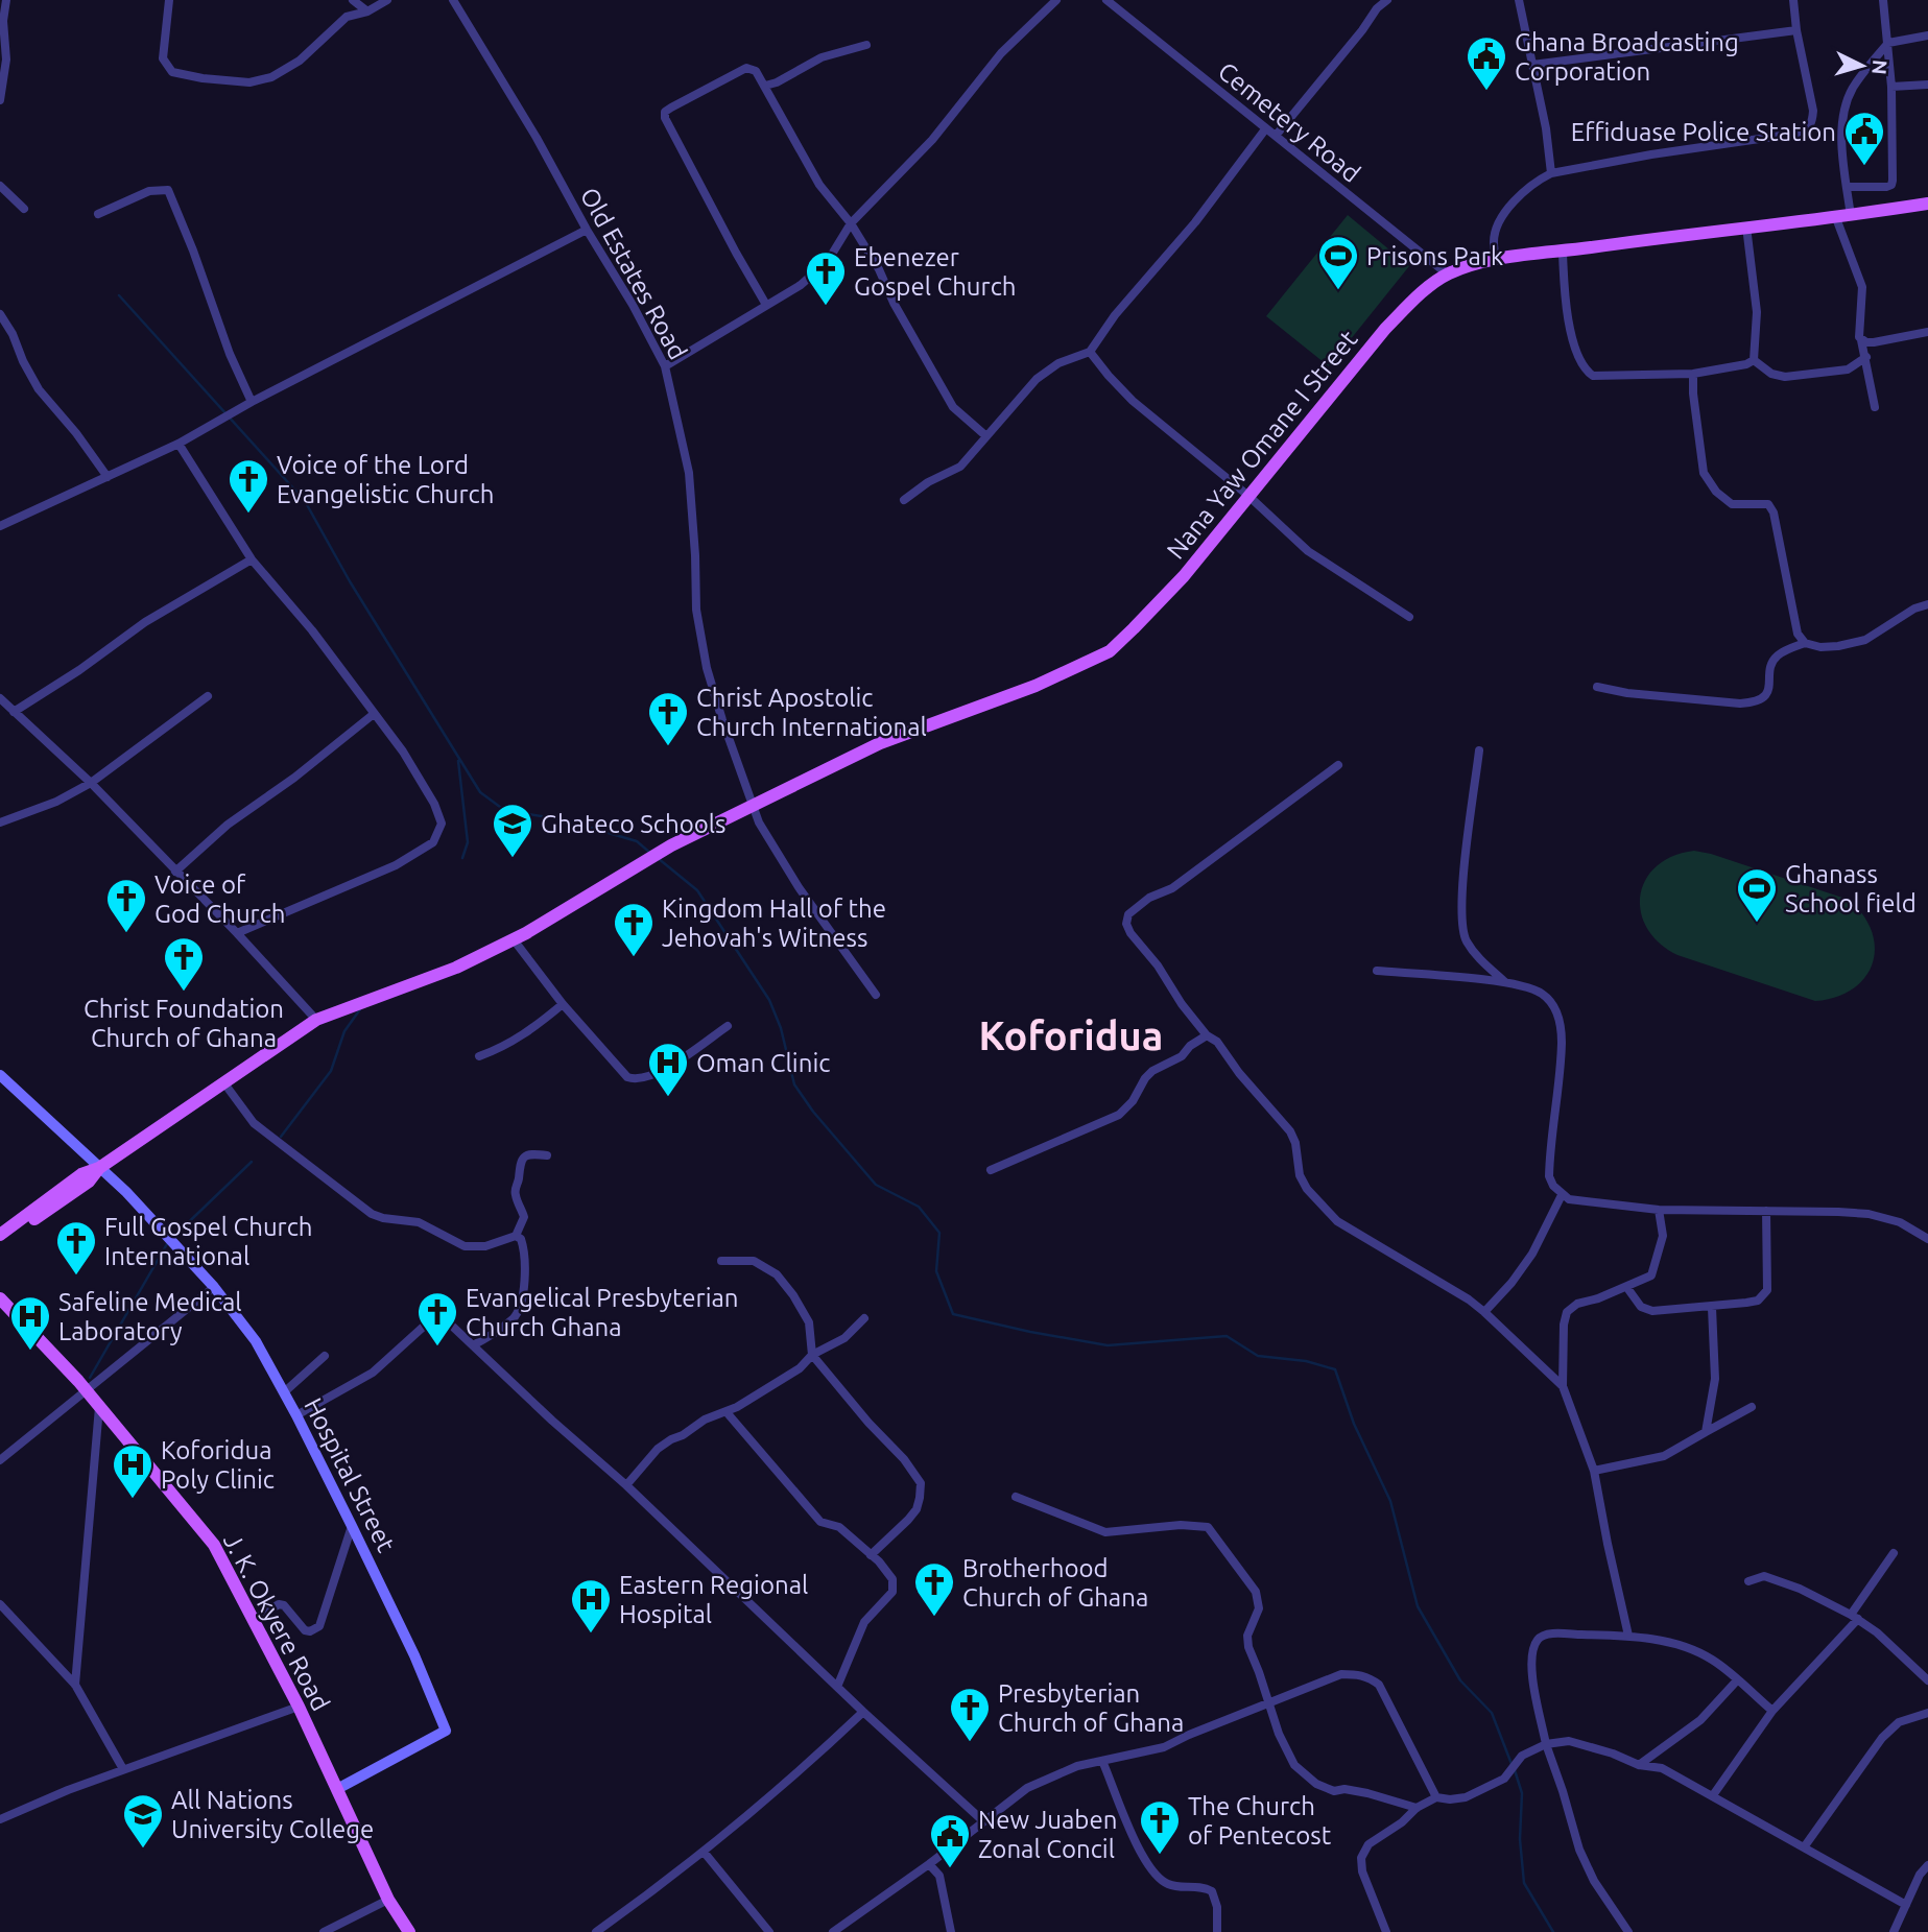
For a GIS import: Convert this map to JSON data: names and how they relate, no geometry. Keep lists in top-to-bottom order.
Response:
{
  "streets": {
    "main road": ["Nana Yaw Omane I Street", "J. K. Okyere Road"],
    "street": ["Cemetery Road", "Old Estates Road", "Hospital Street"]
  },
  "crossings": [
    ["Cemetery Road", "Nana Yaw Omane I Street"],
    ["Old Estates Road", "Nana Yaw Omane I Street"],
    ["Hospital Street", "J. K. Okyere Road"]
  ],
  "districts": ["Koforidua"],
  "places": {
    "public building": ["Ghana Broadcasting Corporation", "Effiduase Police Station", "New Juaben Zonal Concil"],
    "sports": ["Prisons Park", "Ghanass School field"],
    "church": [
      "Ebenezer Gospel Church",
      "Voice of the Lord Evangelistic Church",
      "Christ Apostolic Church International",
      "Voice of God Church",
      "Kingdom Hall of the Jehovah's Witness",
      "Christ Foundation Church of Ghana",
      "Full Gospel Church International",
      "Evangelical Presbyterian Church Ghana",
      "Brotherhood Church of Ghana",
      "Presbyterian Church of Ghana",
      "The Church of Pentecost"
    ],
    "school or university": ["Ghateco Schools", "All Nations University College"],
    "hospital": [
      "Oman Clinic",
      "Safeline Medical Laboratory",
      "Koforidua Poly Clinic",
      "Eastern Regional Hospital"
    ]
  },
  "north": "right"
}
